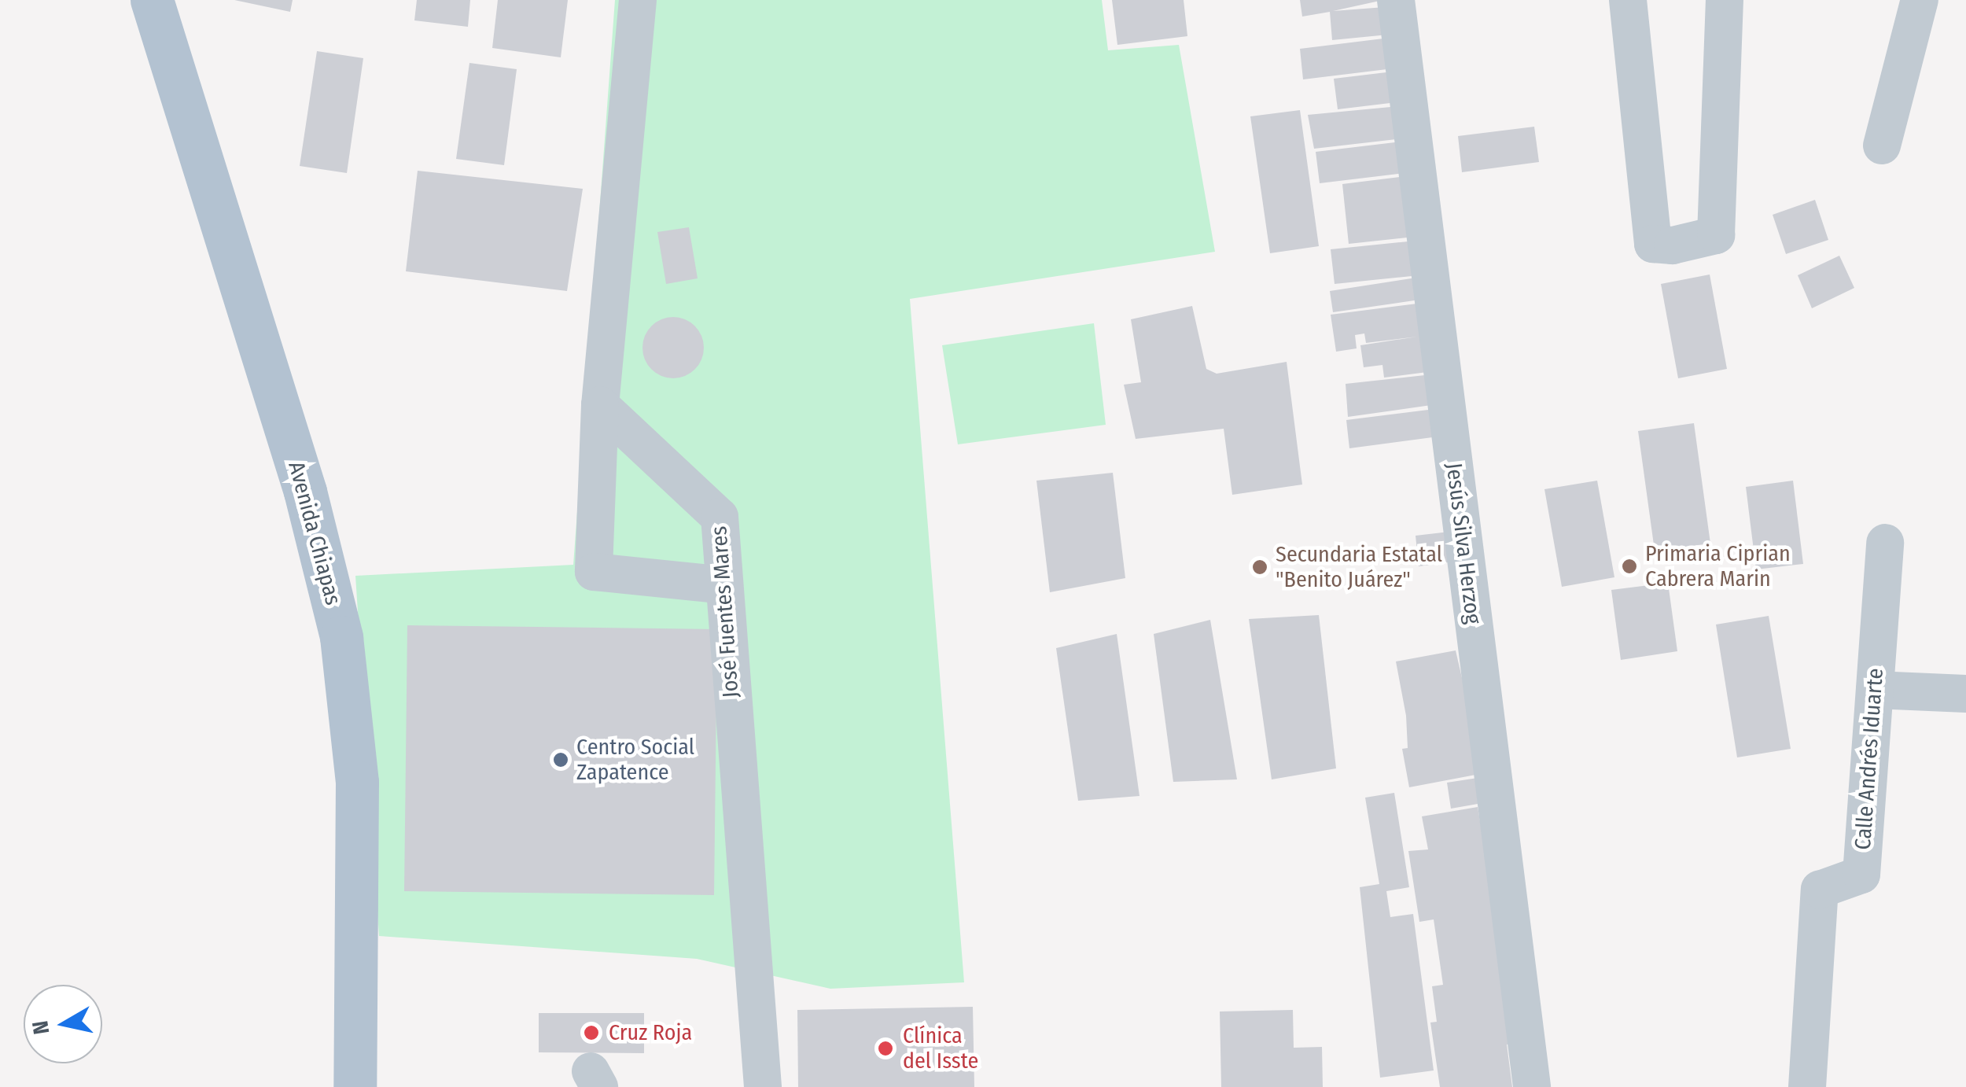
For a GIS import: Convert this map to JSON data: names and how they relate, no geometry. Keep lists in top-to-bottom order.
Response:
{
  "streets": {
    "main road": ["Avenida Chiapas"],
    "street": ["Jesús Silva Herzog", "José Fuentes Mares", "Calle Andrés Iduarte"]
  },
  "places": [
    "Primaria Ciprian Cabrera Marin",
    "Secundaria Estatal \"Benito Juárez\"",
    "Centro Social Zapatence",
    "Cruz Roja",
    "Clínica del Isste"
  ],
  "north": "left"
}
